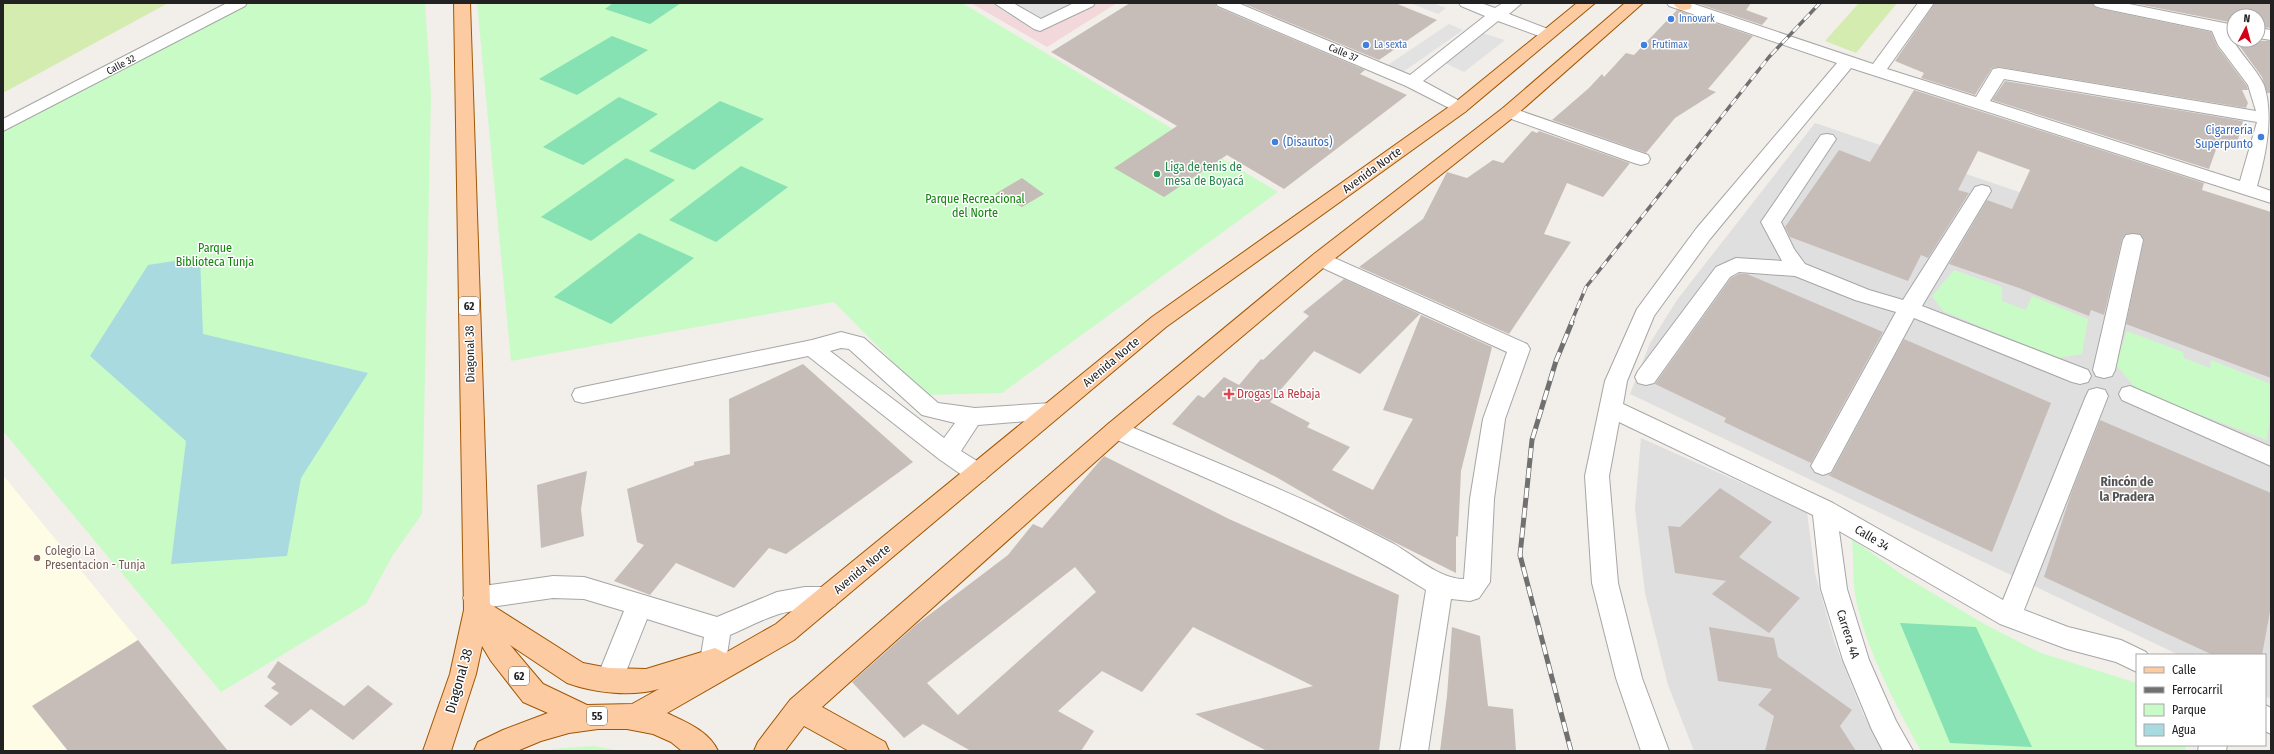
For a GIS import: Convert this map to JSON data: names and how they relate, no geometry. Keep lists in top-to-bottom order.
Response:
{
  "streets": {
    "main road": [
      "Avenida Norte",
      "62",
      "Diagonal 38",
      "55"
    ],
    "street": [
      "Calle 37",
      "Calle 32",
      "Calle 34",
      "Carrera 4A"
    ]
  },
  "crossings": [
    ["Calle 37", "Avenida Norte"],
    ["Avenida Norte", "55"],
    ["Diagonal 38", "55"],
    ["Calle 34", "Carrera 4A"]
  ],
  "districts": ["Rincón de la Pradera"],
  "parks": ["Parque Recreacional del Norte", "Parque Biblioteca Tunja"],
  "places": {
    "other": [
      "Innovark",
      "La sexta",
      "Frutimax",
      "Cigarrería Superpunto",
      "(Disautos)",
      "Liga de tenis de mesa de Boyacá",
      "Colegio La Presentacion - Tunja"
    ],
    "health": ["Drogas La Rebaja"]
  },
  "legend": [
    "Calle",
    "Ferrocarril",
    "Parque",
    "Agua"
  ],
  "north": "top"
}
